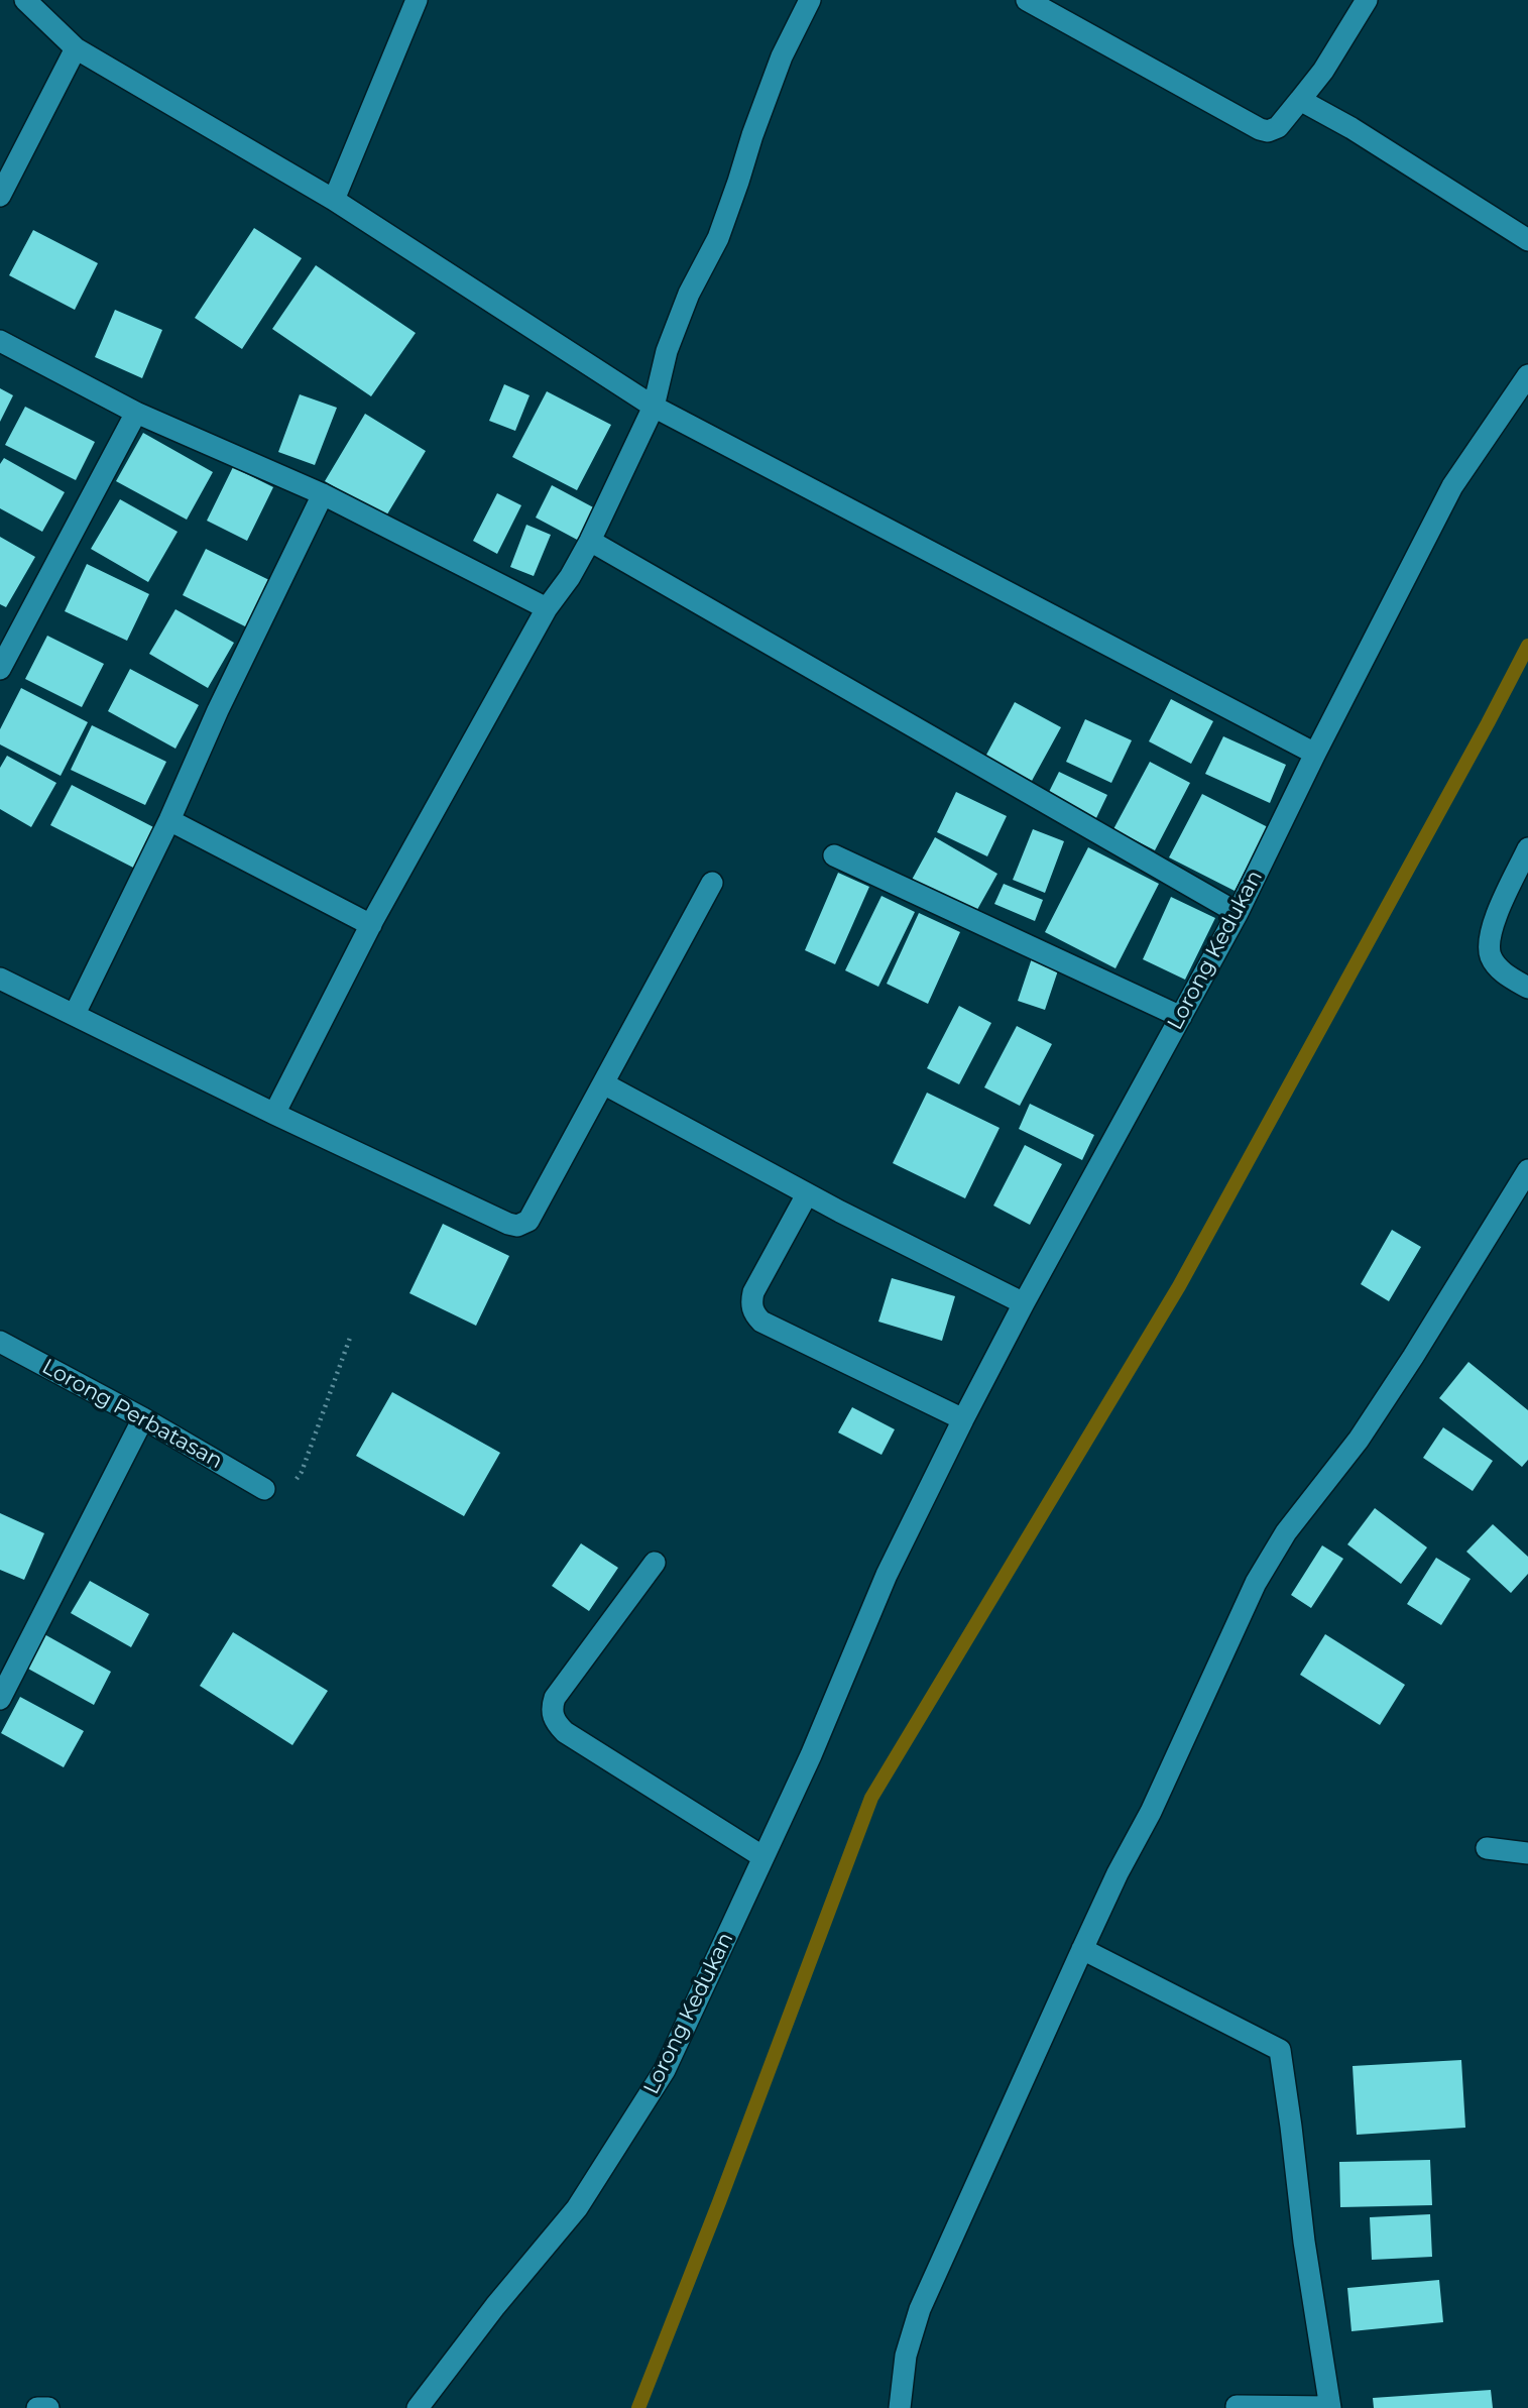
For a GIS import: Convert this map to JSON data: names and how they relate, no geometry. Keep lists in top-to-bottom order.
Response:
{
  "streets": {
    "street": ["Lorong Kedukan", "Lorong Perbatasan"]
  }
}
